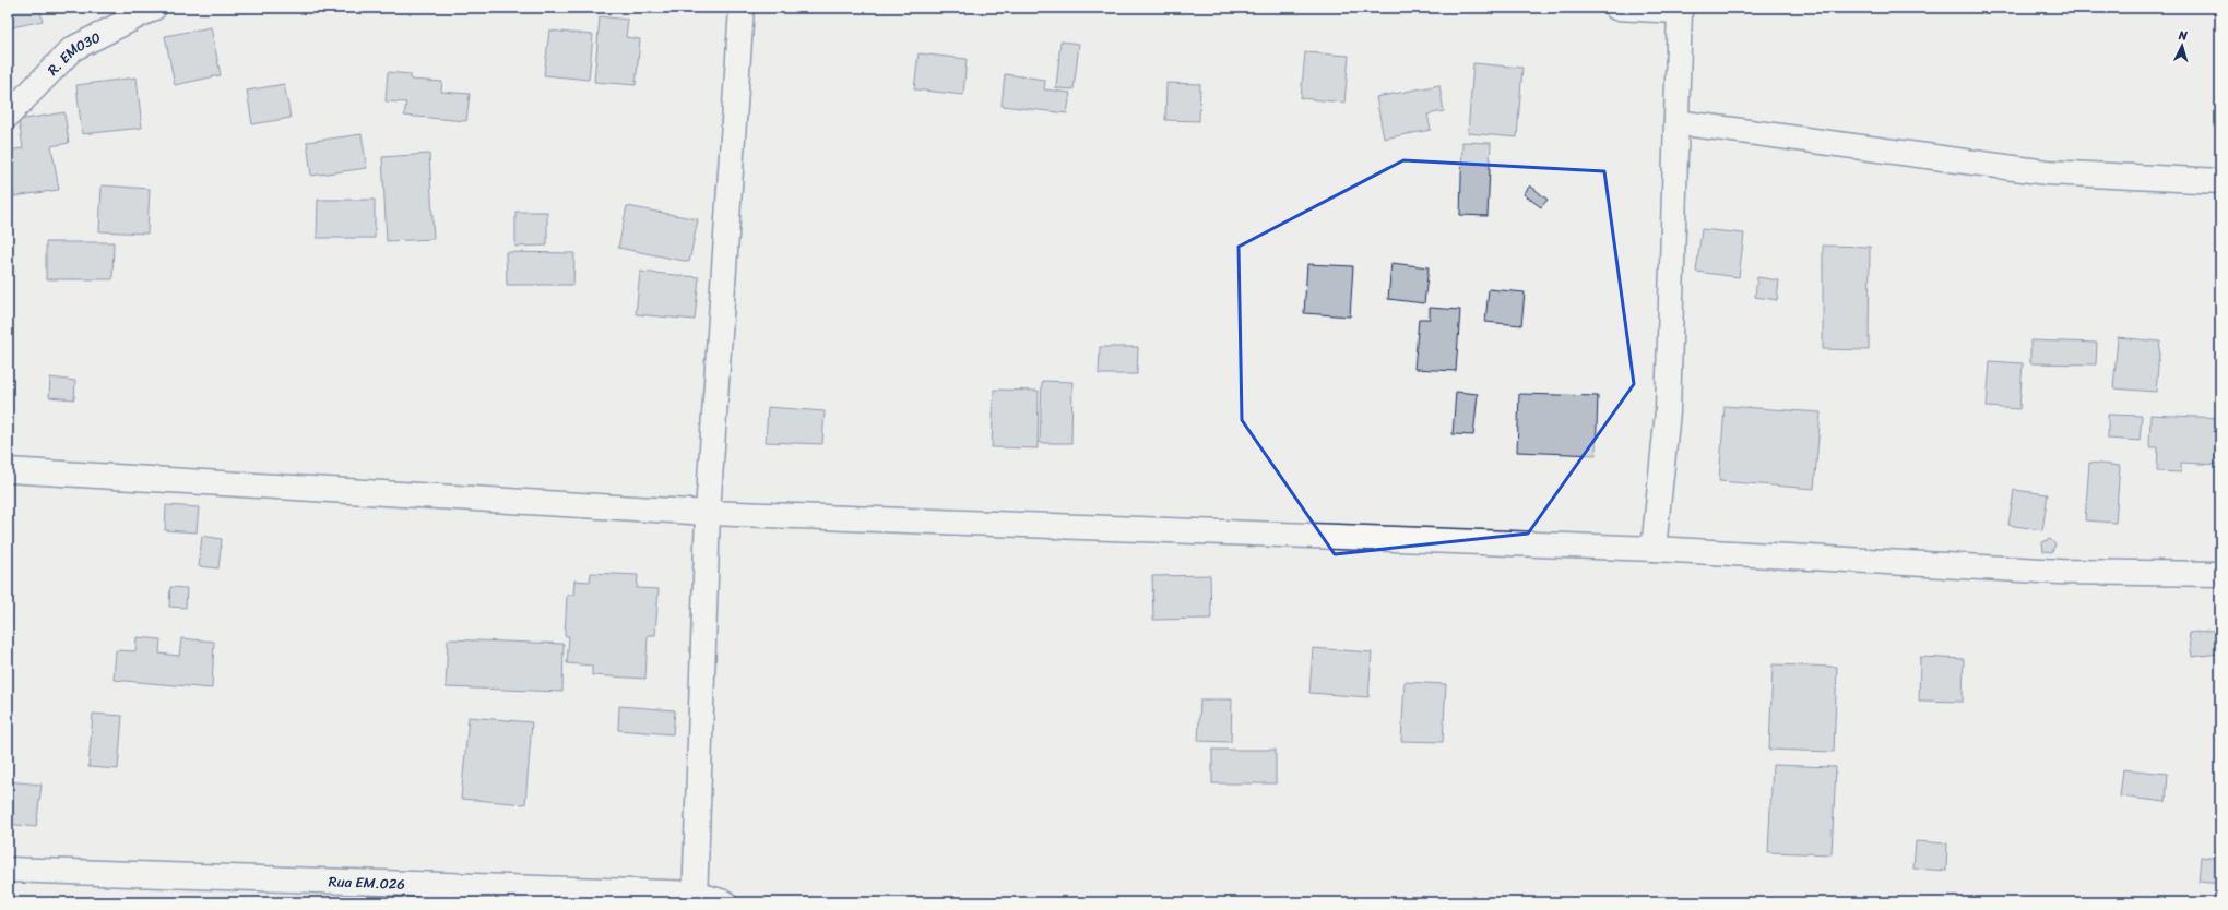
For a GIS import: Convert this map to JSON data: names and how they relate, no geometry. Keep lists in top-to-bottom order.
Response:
{
  "streets": {
    "street": ["R. EM030", "Rua EM.026"]
  },
  "north": "top"
}
